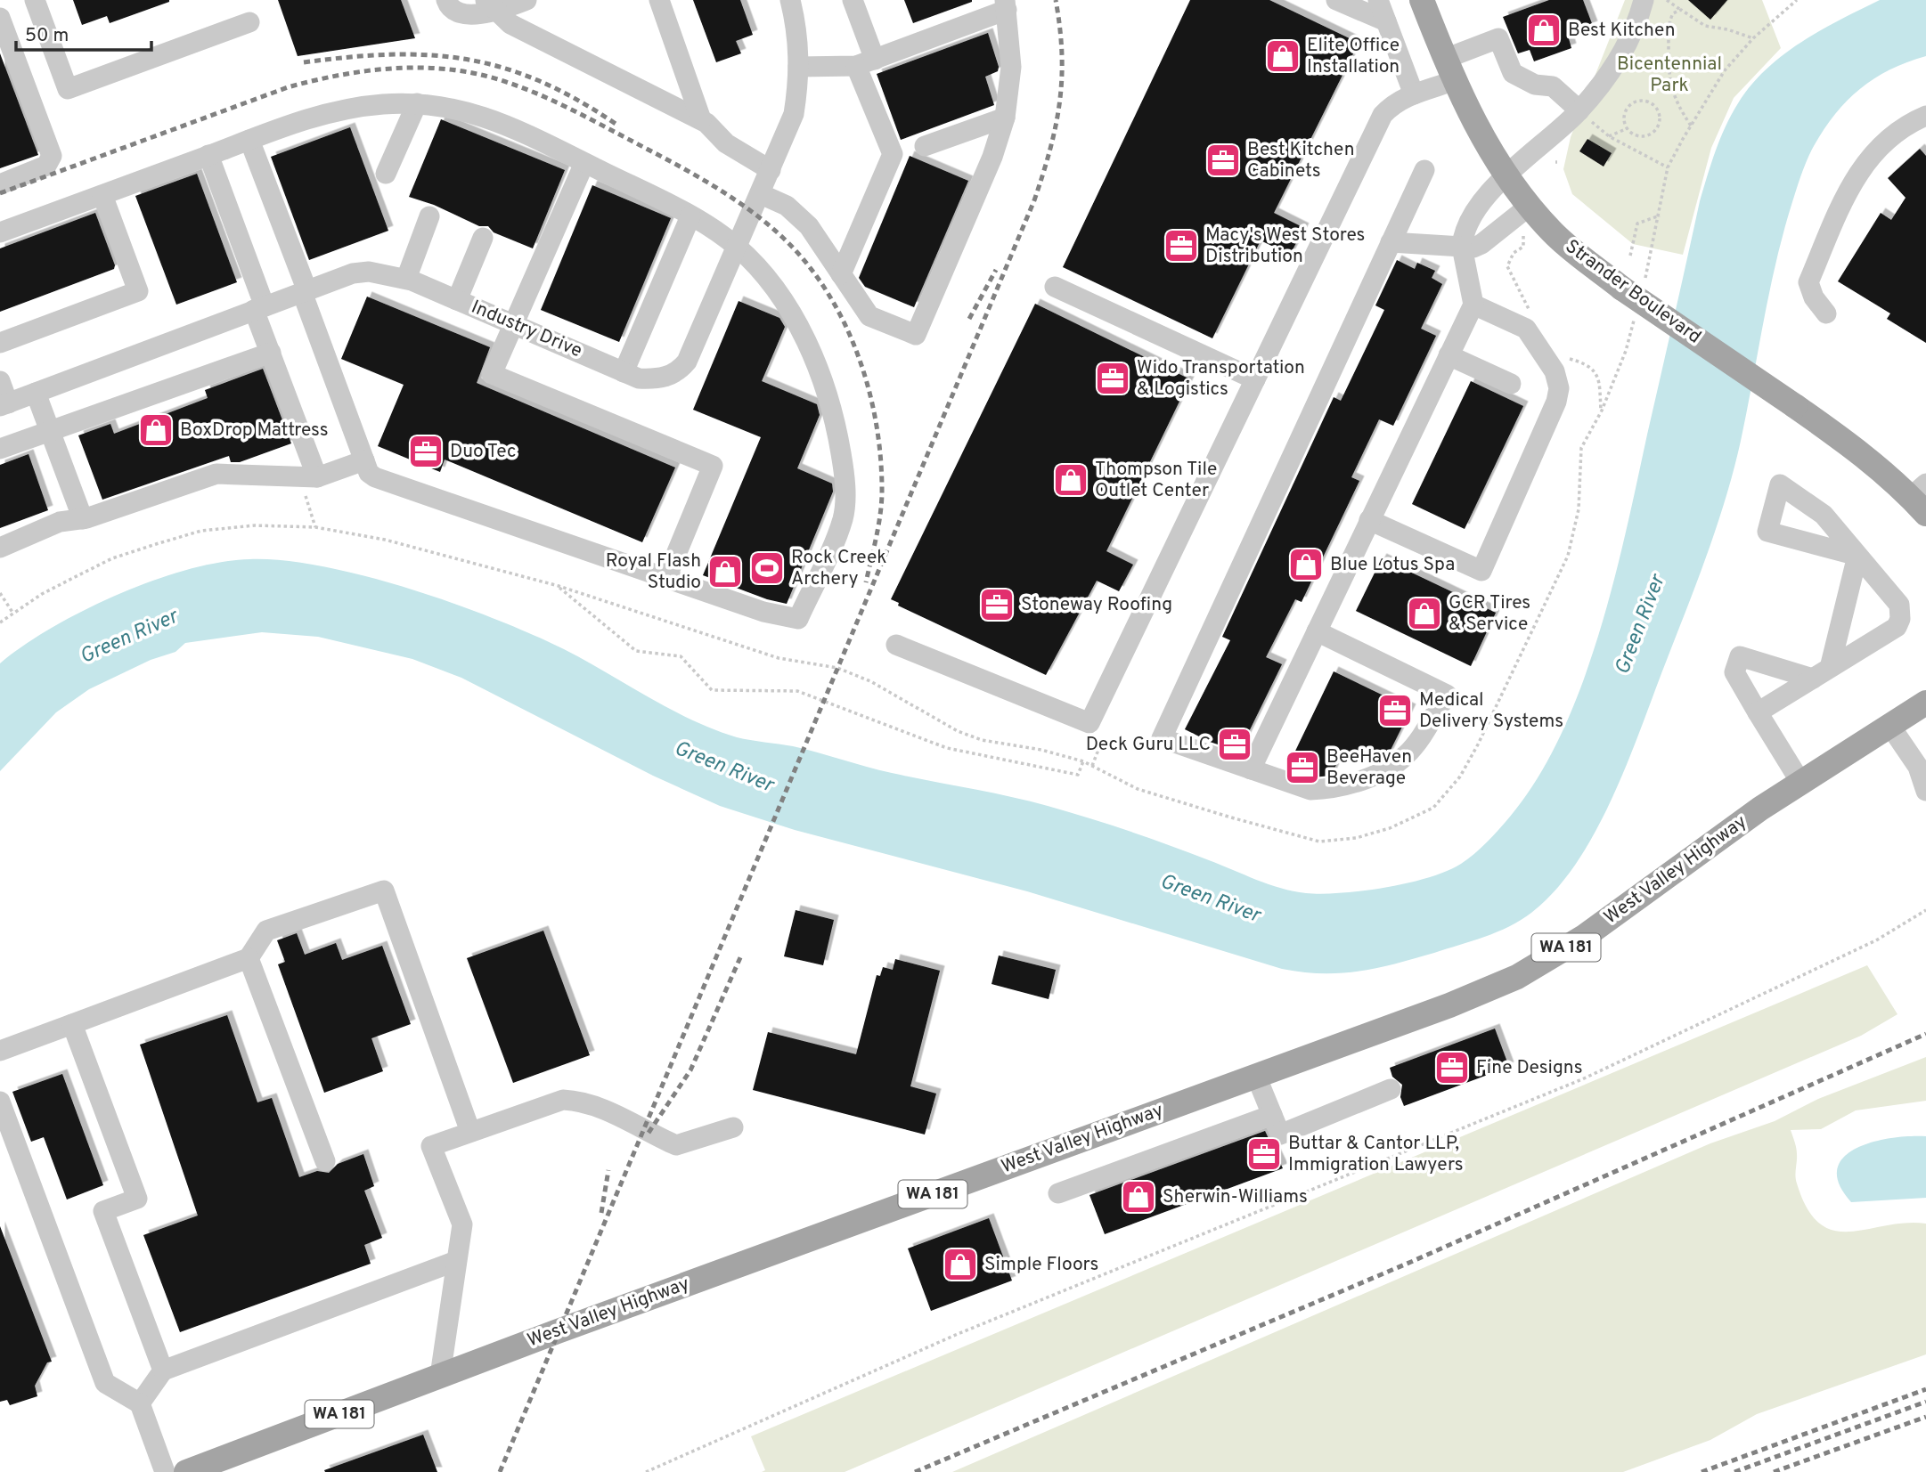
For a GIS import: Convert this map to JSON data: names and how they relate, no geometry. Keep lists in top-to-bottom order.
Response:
{
  "streets": {
    "main road": ["Strander Boulevard", "West Valley Highway", "WA 181"],
    "street": ["Industry Drive"]
  },
  "water": ["Green River"],
  "parks": ["Bicentennial Park"],
  "places": {
    "shop": [
      "Best Kitchen",
      "Elite Office Installation",
      "BoxDrop Mattress",
      "Thompson Tile Outlet Center",
      "Blue Lotus Spa",
      "Royal Flash Studio",
      "GCR Tires & Service",
      "Sherwin-Williams",
      "Simple Floors"
    ],
    "office": [
      "Best Kitchen Cabinets",
      "Macy's West Stores Distribution",
      "Wido Transportation & Logistics",
      "Duo Tec",
      "Stoneway Roofing",
      "Medical Delivery Systems",
      "Deck Guru LLC",
      "BeeHaven Beverage",
      "Fine Designs",
      "Buttar & Cantor LLP, Immigration Lawyers"
    ],
    "sports": ["Rock Creek Archery"]
  },
  "scale_bar": "50 m"
}
